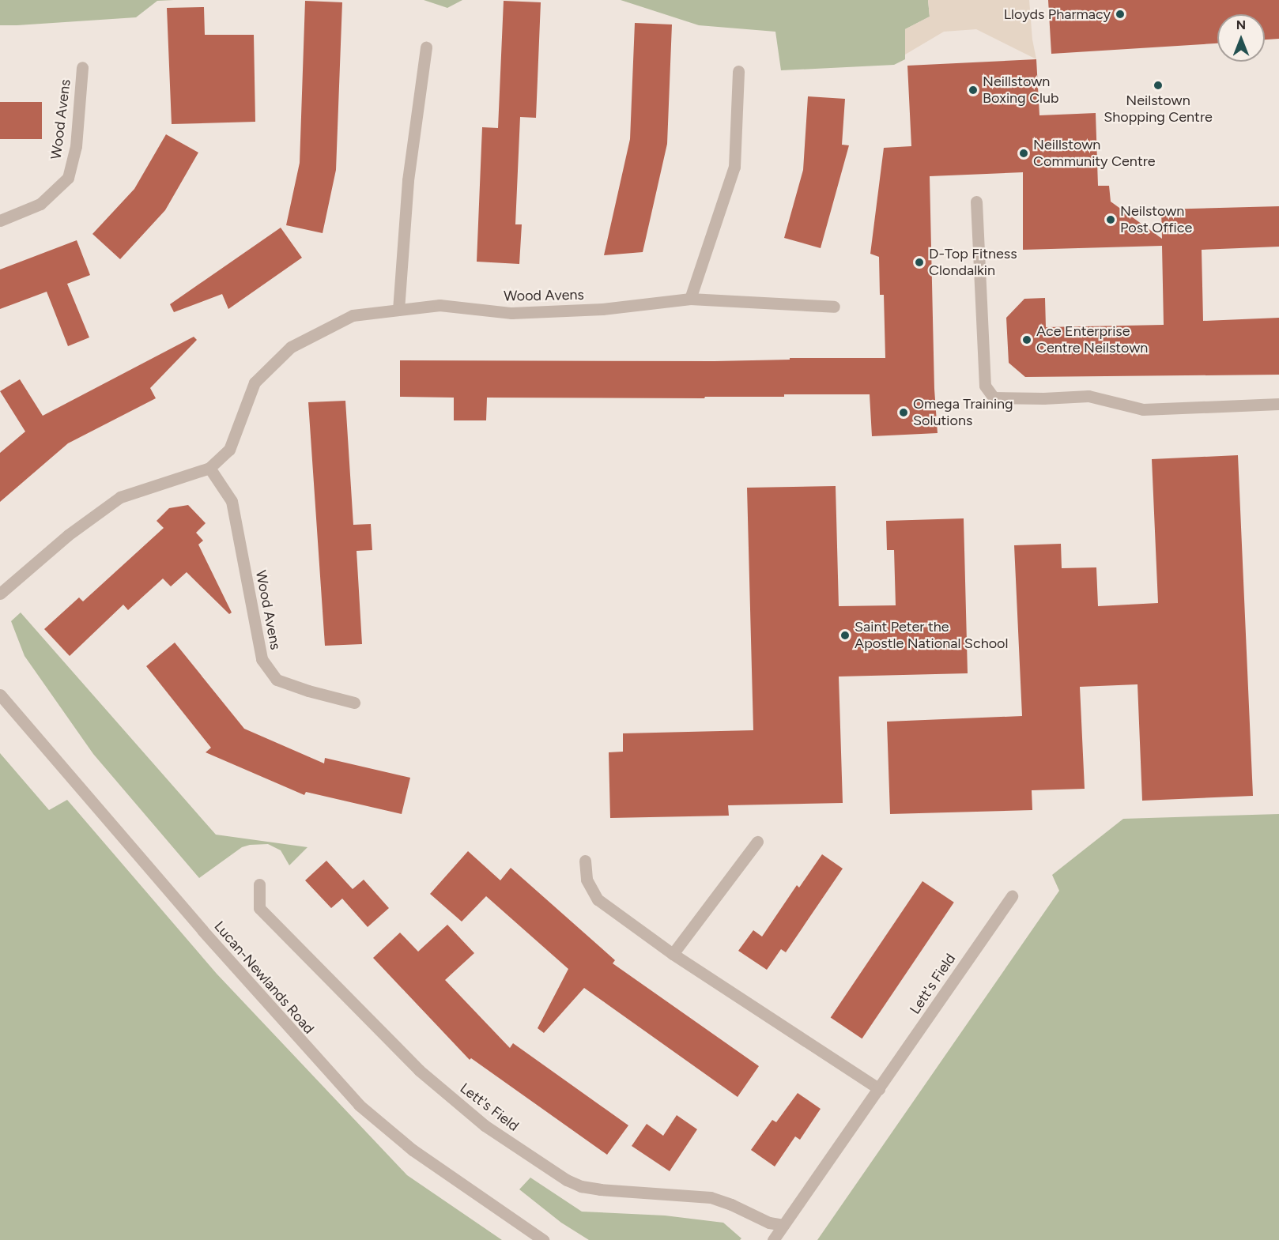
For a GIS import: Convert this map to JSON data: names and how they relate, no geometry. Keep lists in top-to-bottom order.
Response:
{
  "streets": {
    "street": ["Wood Avens", "Lucan-Newlands Road", "Lett's Field"]
  },
  "places": [
    "Lloyds Pharmacy",
    "Neilstown Shopping Centre",
    "Neillstown Boxing Club",
    "Neillstown Community Centre",
    "Neilstown Post Office",
    "D-Top Fitness Clondalkin",
    "Ace Enterprise Centre Neilstown",
    "Omega Training Solutions",
    "Saint Peter the Apostle National School"
  ],
  "north": "top"
}
